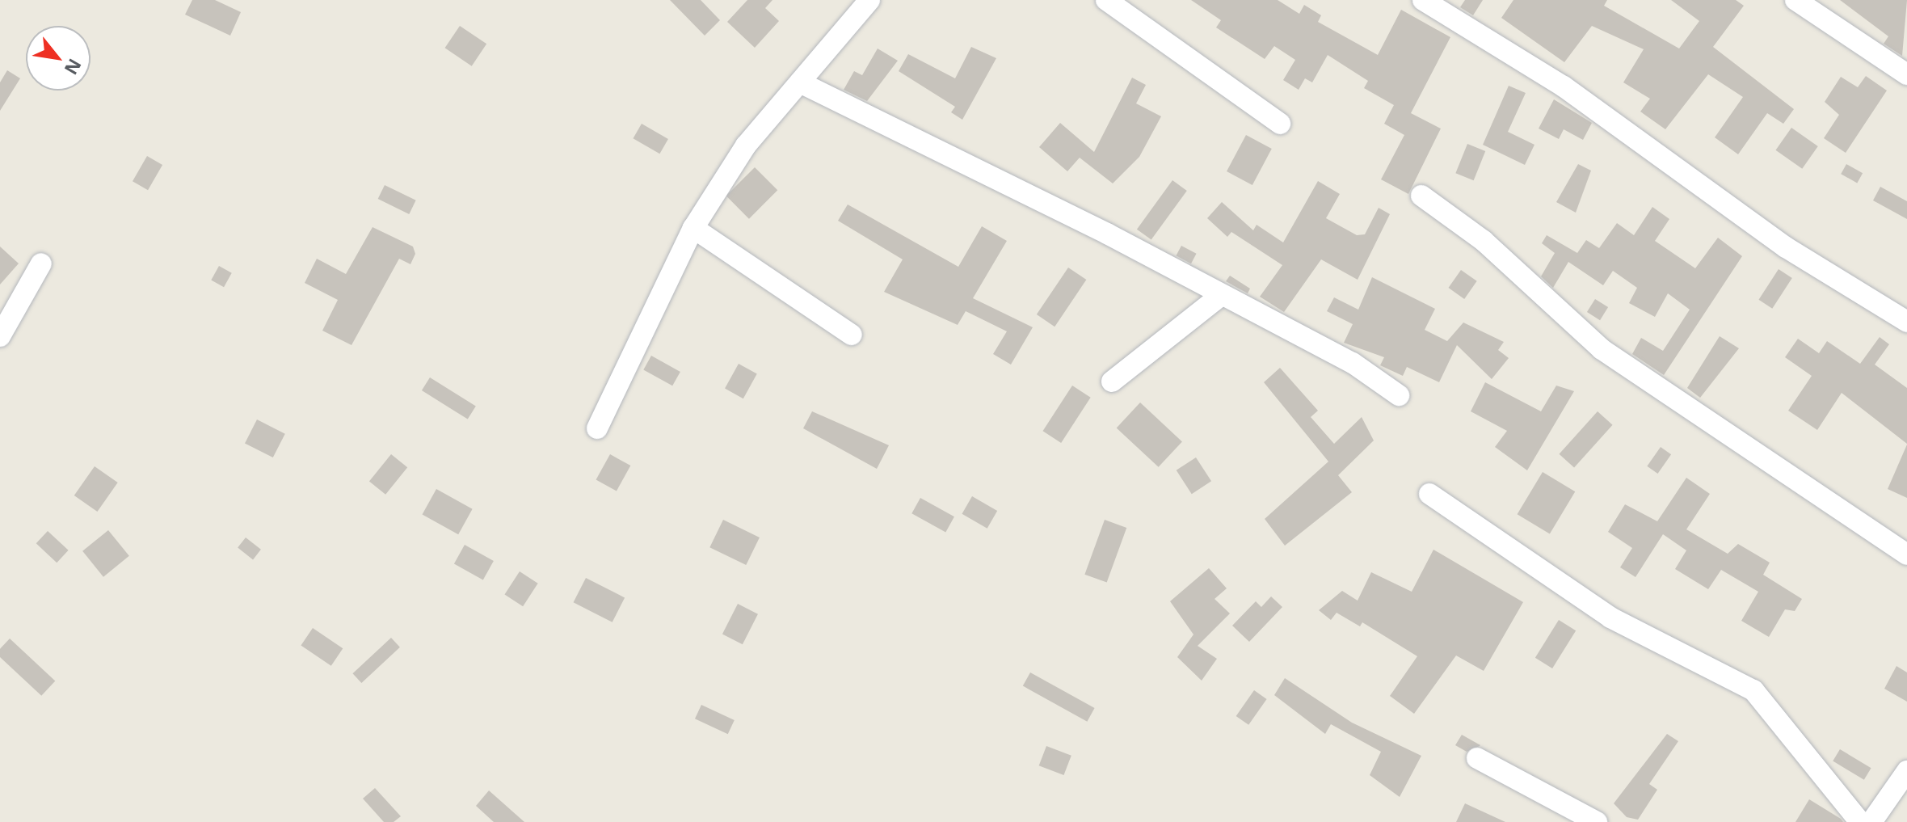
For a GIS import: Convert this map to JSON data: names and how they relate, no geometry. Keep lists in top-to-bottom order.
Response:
{
  "north": "bottom right"
}
